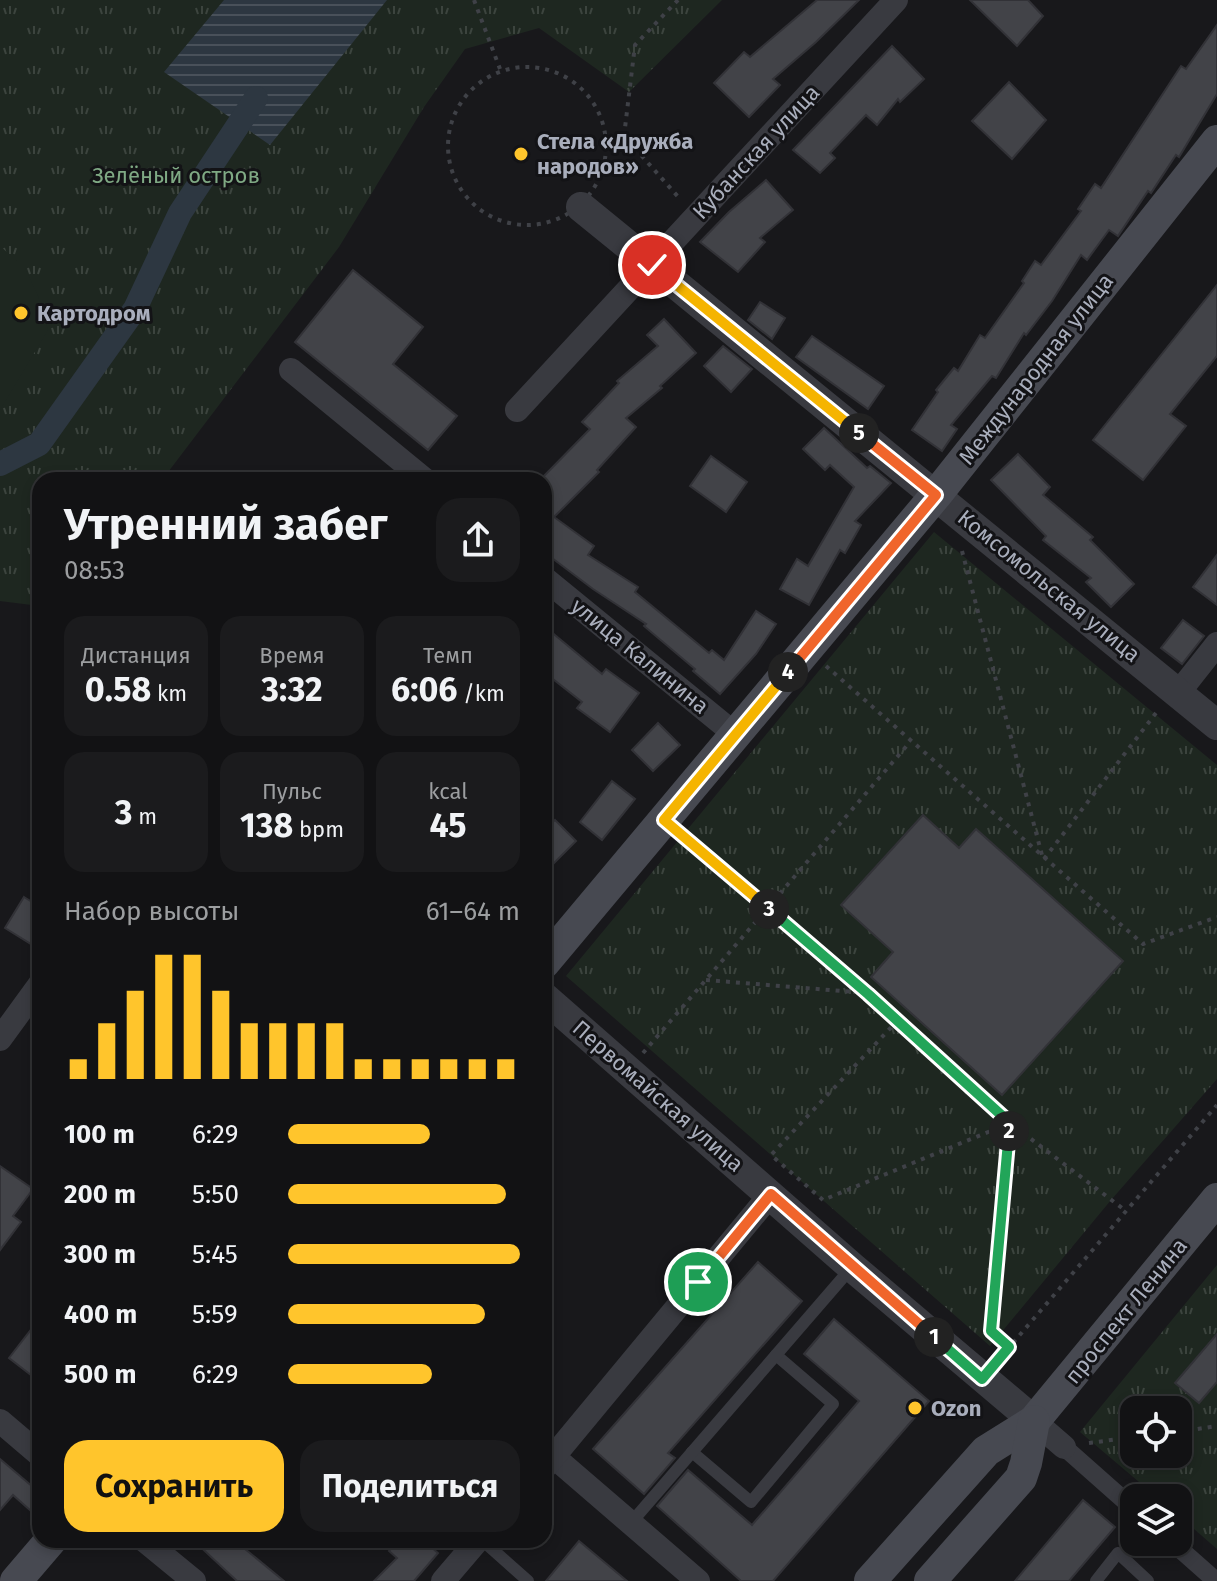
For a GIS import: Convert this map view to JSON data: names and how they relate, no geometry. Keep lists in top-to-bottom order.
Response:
{
  "streets": {
    "main road": ["Международная улица", "проспект Ленина"],
    "street": [
      "Кубанская улица",
      "Комсомольская улица",
      "улица Калинина",
      "Первомайская улица"
    ]
  },
  "crossings": [
    ["Кубанская улица", "Комсомольская улица"],
    ["Международная улица", "Комсомольская улица"],
    ["Международная улица", "улица Калинина"],
    ["Первомайская улица", "проспект Ленина"]
  ],
  "parks": ["Зелёный остров"],
  "places": ["Стела «Дружба народов»", "Картодром", "Ozon"],
  "page": {
    "pins": [
      "5",
      "4",
      "3",
      "2",
      "1"
    ],
    "heading": ["Утренний забег", "08:53"],
    "stats": [
      ["Дистанция", "0.58 km"],
      ["Время", "3:32"],
      ["Темп", "6:06 /km"],
      ["3 m"],
      ["Пульс", "138 bpm"],
      ["kcal", "45"]
    ],
    "chart": ["Набор высоты", "61–64 m"],
    "list": [
      {
        "name": "100 m",
        "note": "6:29"
      },
      {
        "name": "200 m",
        "note": "5:50"
      },
      {
        "name": "300 m",
        "note": "5:45"
      },
      {
        "name": "400 m",
        "note": "5:59"
      },
      {
        "name": "500 m",
        "note": "6:29"
      }
    ],
    "buttons": ["Сохранить", "Поделиться"]
  }
}
